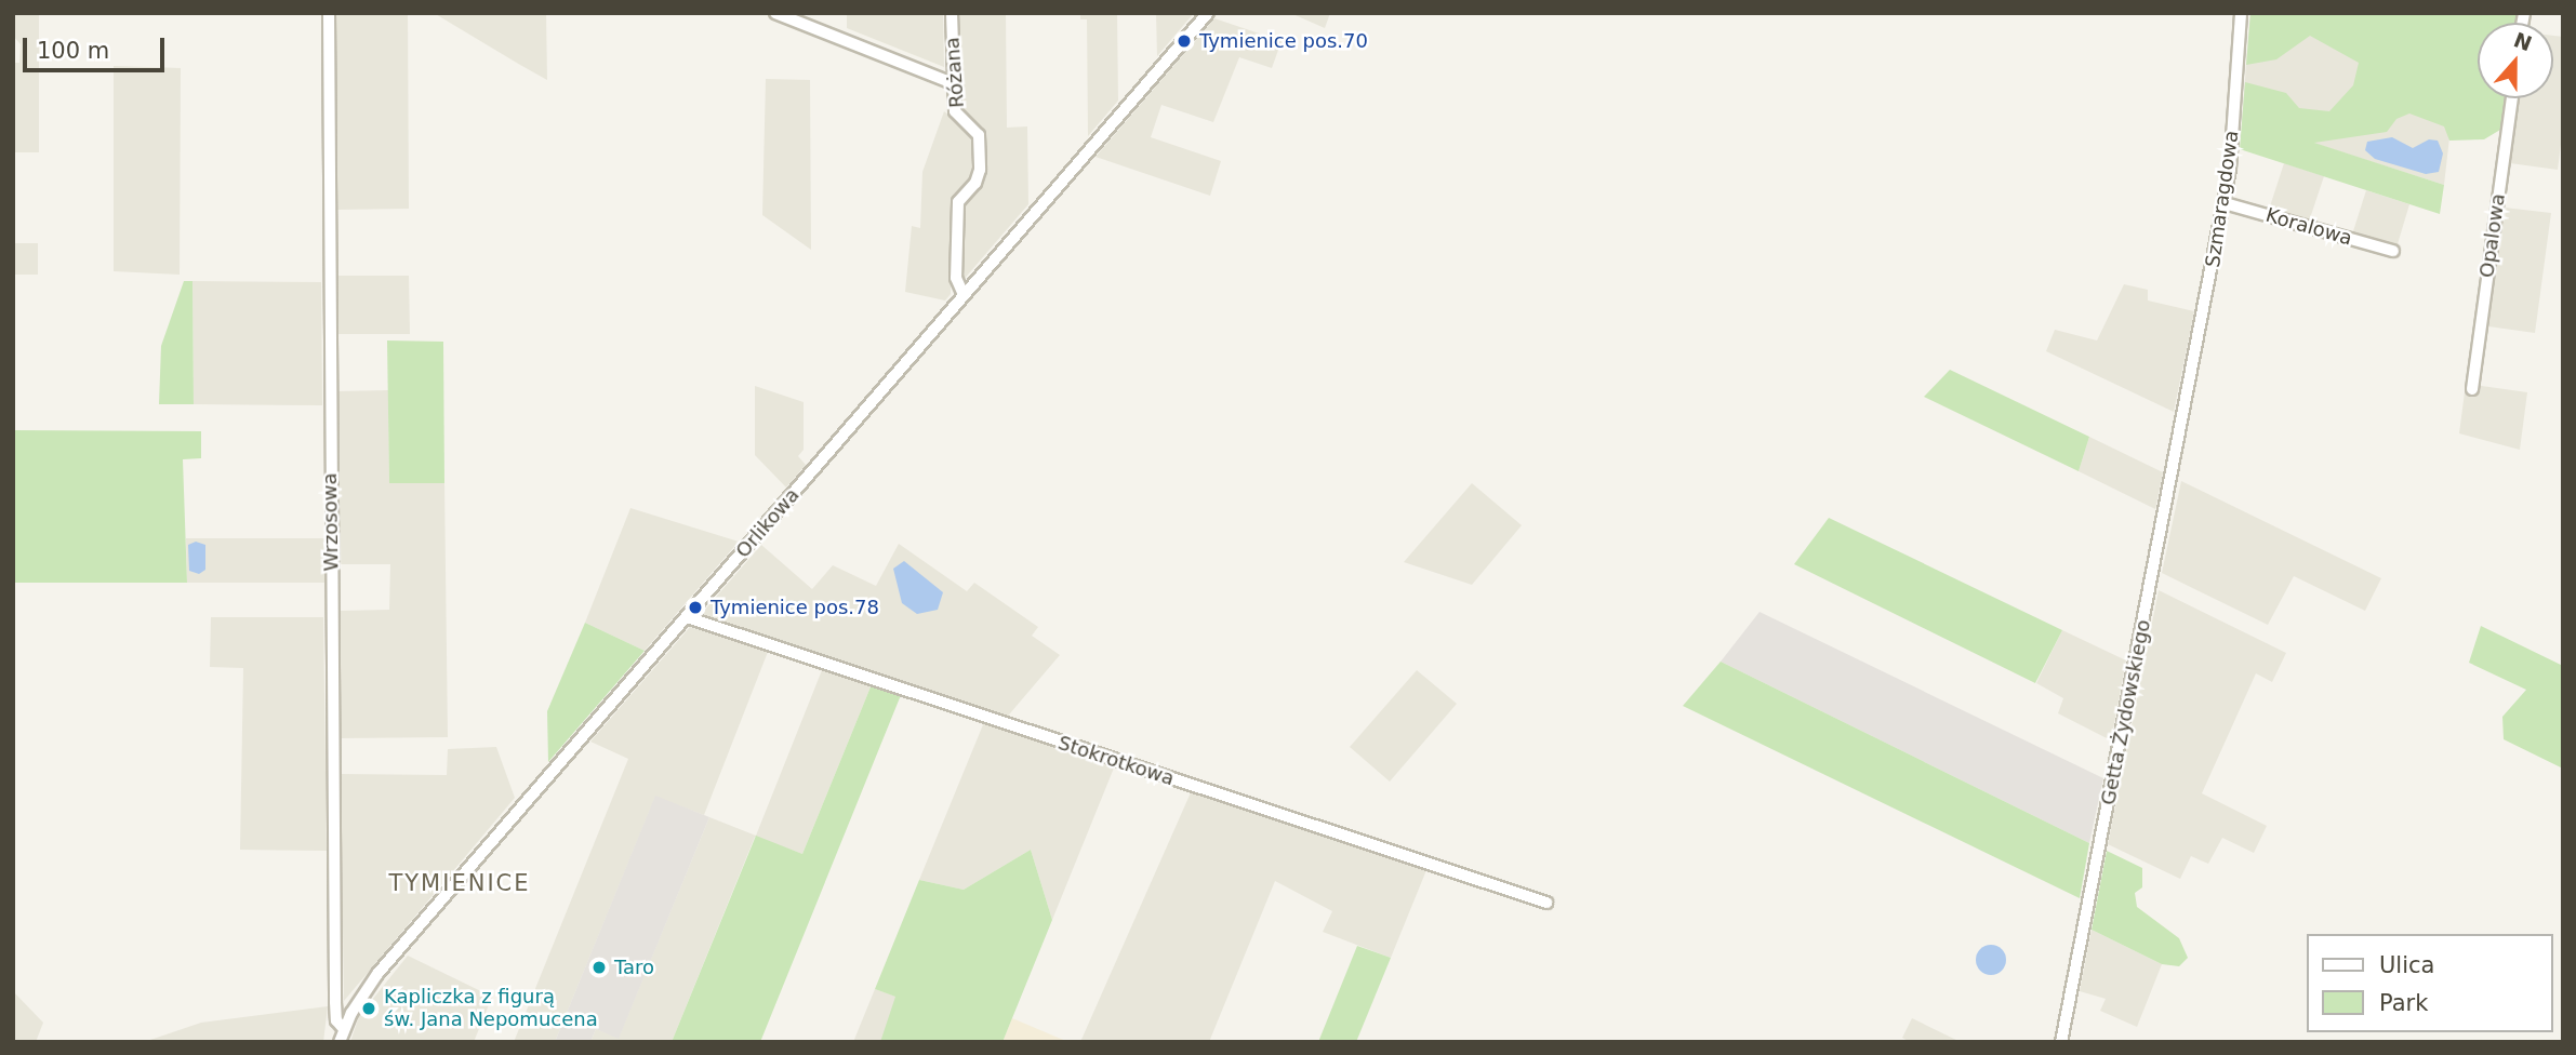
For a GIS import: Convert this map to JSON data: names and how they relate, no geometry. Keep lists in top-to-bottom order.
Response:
{
  "streets": {
    "street": [
      "Różana",
      "Szmaragdowa",
      "Koralowa",
      "Opalowa",
      "Wrzosowa",
      "Orlikowa",
      "Getta Żydowskiego",
      "Stokrotkowa"
    ]
  },
  "crossings": [
    ["Różana", "Orlikowa"],
    ["Szmaragdowa", "Koralowa"],
    ["Szmaragdowa", "Getta Żydowskiego"],
    ["Wrzosowa", "Orlikowa"],
    ["Orlikowa", "Stokrotkowa"]
  ],
  "districts": ["TYMIENICE"],
  "places": [
    "Tymienice pos.70",
    "Tymienice pos.78",
    "Taro",
    "Kapliczka z figurą św. Jana Nepomucena"
  ],
  "legend": ["Ulica", "Park"],
  "scale_bar": "100 m",
  "north": "top"
}
